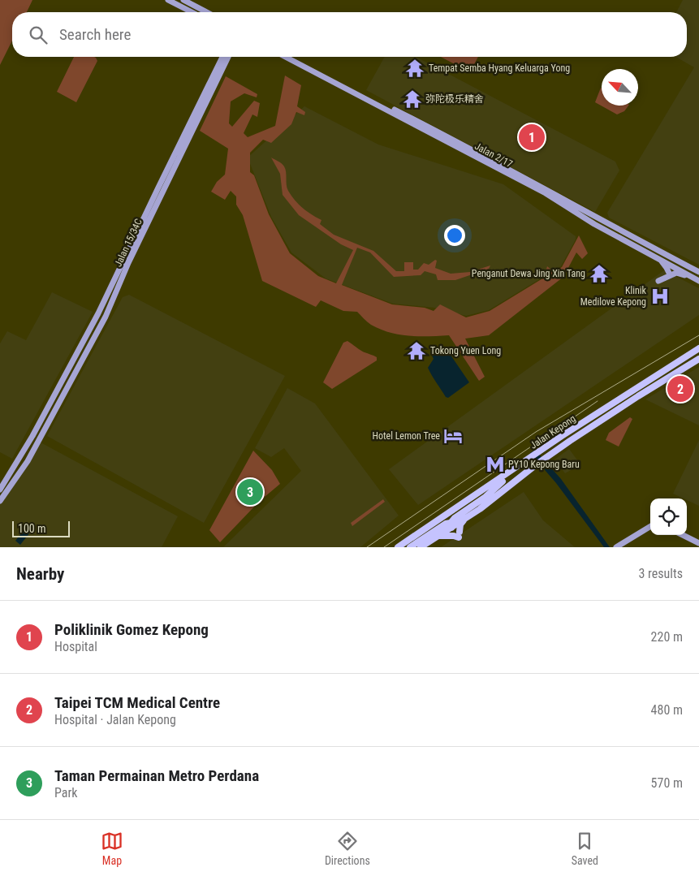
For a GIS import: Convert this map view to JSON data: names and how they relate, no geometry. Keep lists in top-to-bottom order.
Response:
{
  "streets": {
    "main road": ["Jalan Kepong"],
    "street": ["Jalan 2/17", "Jalan 15/34C"]
  },
  "places": {
    "temple": [
      "Tempat Semba Hyang Keluarga Yong",
      "弥陀极乐精舍",
      "Penganut Dewa Jing Xin Tang",
      "Tokong Yuen Long"
    ],
    "hospital": ["Klinik Medilove Kepong"],
    "hotel": ["Hotel Lemon Tree"],
    "metro station": ["PY10 Kepong Baru"]
  },
  "scale_bar": "100 m",
  "north": "top left",
  "page": {
    "search": "Search here",
    "pins": ["1", "2", "3"],
    "scale": "100 m",
    "heading": ["Nearby", "3 results"],
    "list": [
      {
        "mark": "1",
        "name": "Poliklinik Gomez Kepong",
        "note": "Hospital",
        "value": "220 m"
      },
      {
        "mark": "2",
        "name": "Taipei TCM Medical Centre",
        "note": "Hospital · Jalan Kepong",
        "value": "480 m"
      },
      {
        "mark": "3",
        "name": "Taman Permainan Metro Perdana",
        "note": "Park",
        "value": "570 m"
      }
    ],
    "nav": ["Map", "Directions", "Saved"]
  }
}
